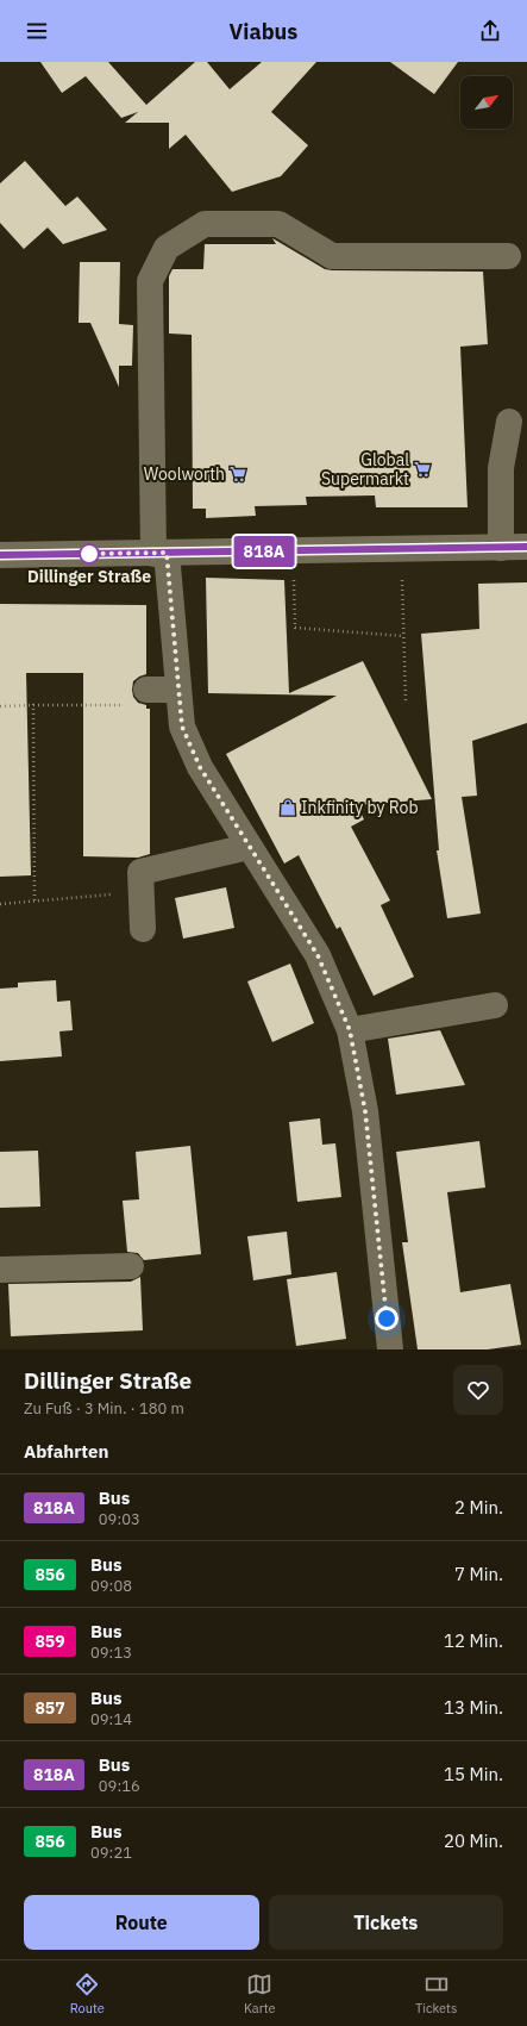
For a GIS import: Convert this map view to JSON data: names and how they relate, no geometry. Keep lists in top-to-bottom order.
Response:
{
  "places": {
    "supermarket": ["Global Supermarkt", "Woolworth"],
    "other": ["Dillinger Straße"],
    "shop": ["Inkfinity by Rob"]
  },
  "lines": ["bus line 818A"],
  "north": "top right",
  "page": {
    "header": "Viabus",
    "on_map": "818A",
    "heading": [
      ["Dillinger Straße", "Zu Fuß · 3 Min. · 180 m"],
      "Abfahrten"
    ],
    "list": [
      {
        "mark": "818A",
        "name": "Bus",
        "note": "09:03",
        "value": "2 Min."
      },
      {
        "mark": "856",
        "name": "Bus",
        "note": "09:08",
        "value": "7 Min."
      },
      {
        "mark": "859",
        "name": "Bus",
        "note": "09:13",
        "value": "12 Min."
      },
      {
        "mark": "857",
        "name": "Bus",
        "note": "09:14",
        "value": "13 Min."
      },
      {
        "mark": "818A",
        "name": "Bus",
        "note": "09:16",
        "value": "15 Min."
      },
      {
        "mark": "856",
        "name": "Bus",
        "note": "09:21",
        "value": "20 Min."
      }
    ],
    "buttons": ["Route", "Tickets"],
    "tabs": ["Route", "Karte", "Tickets"]
  }
}
